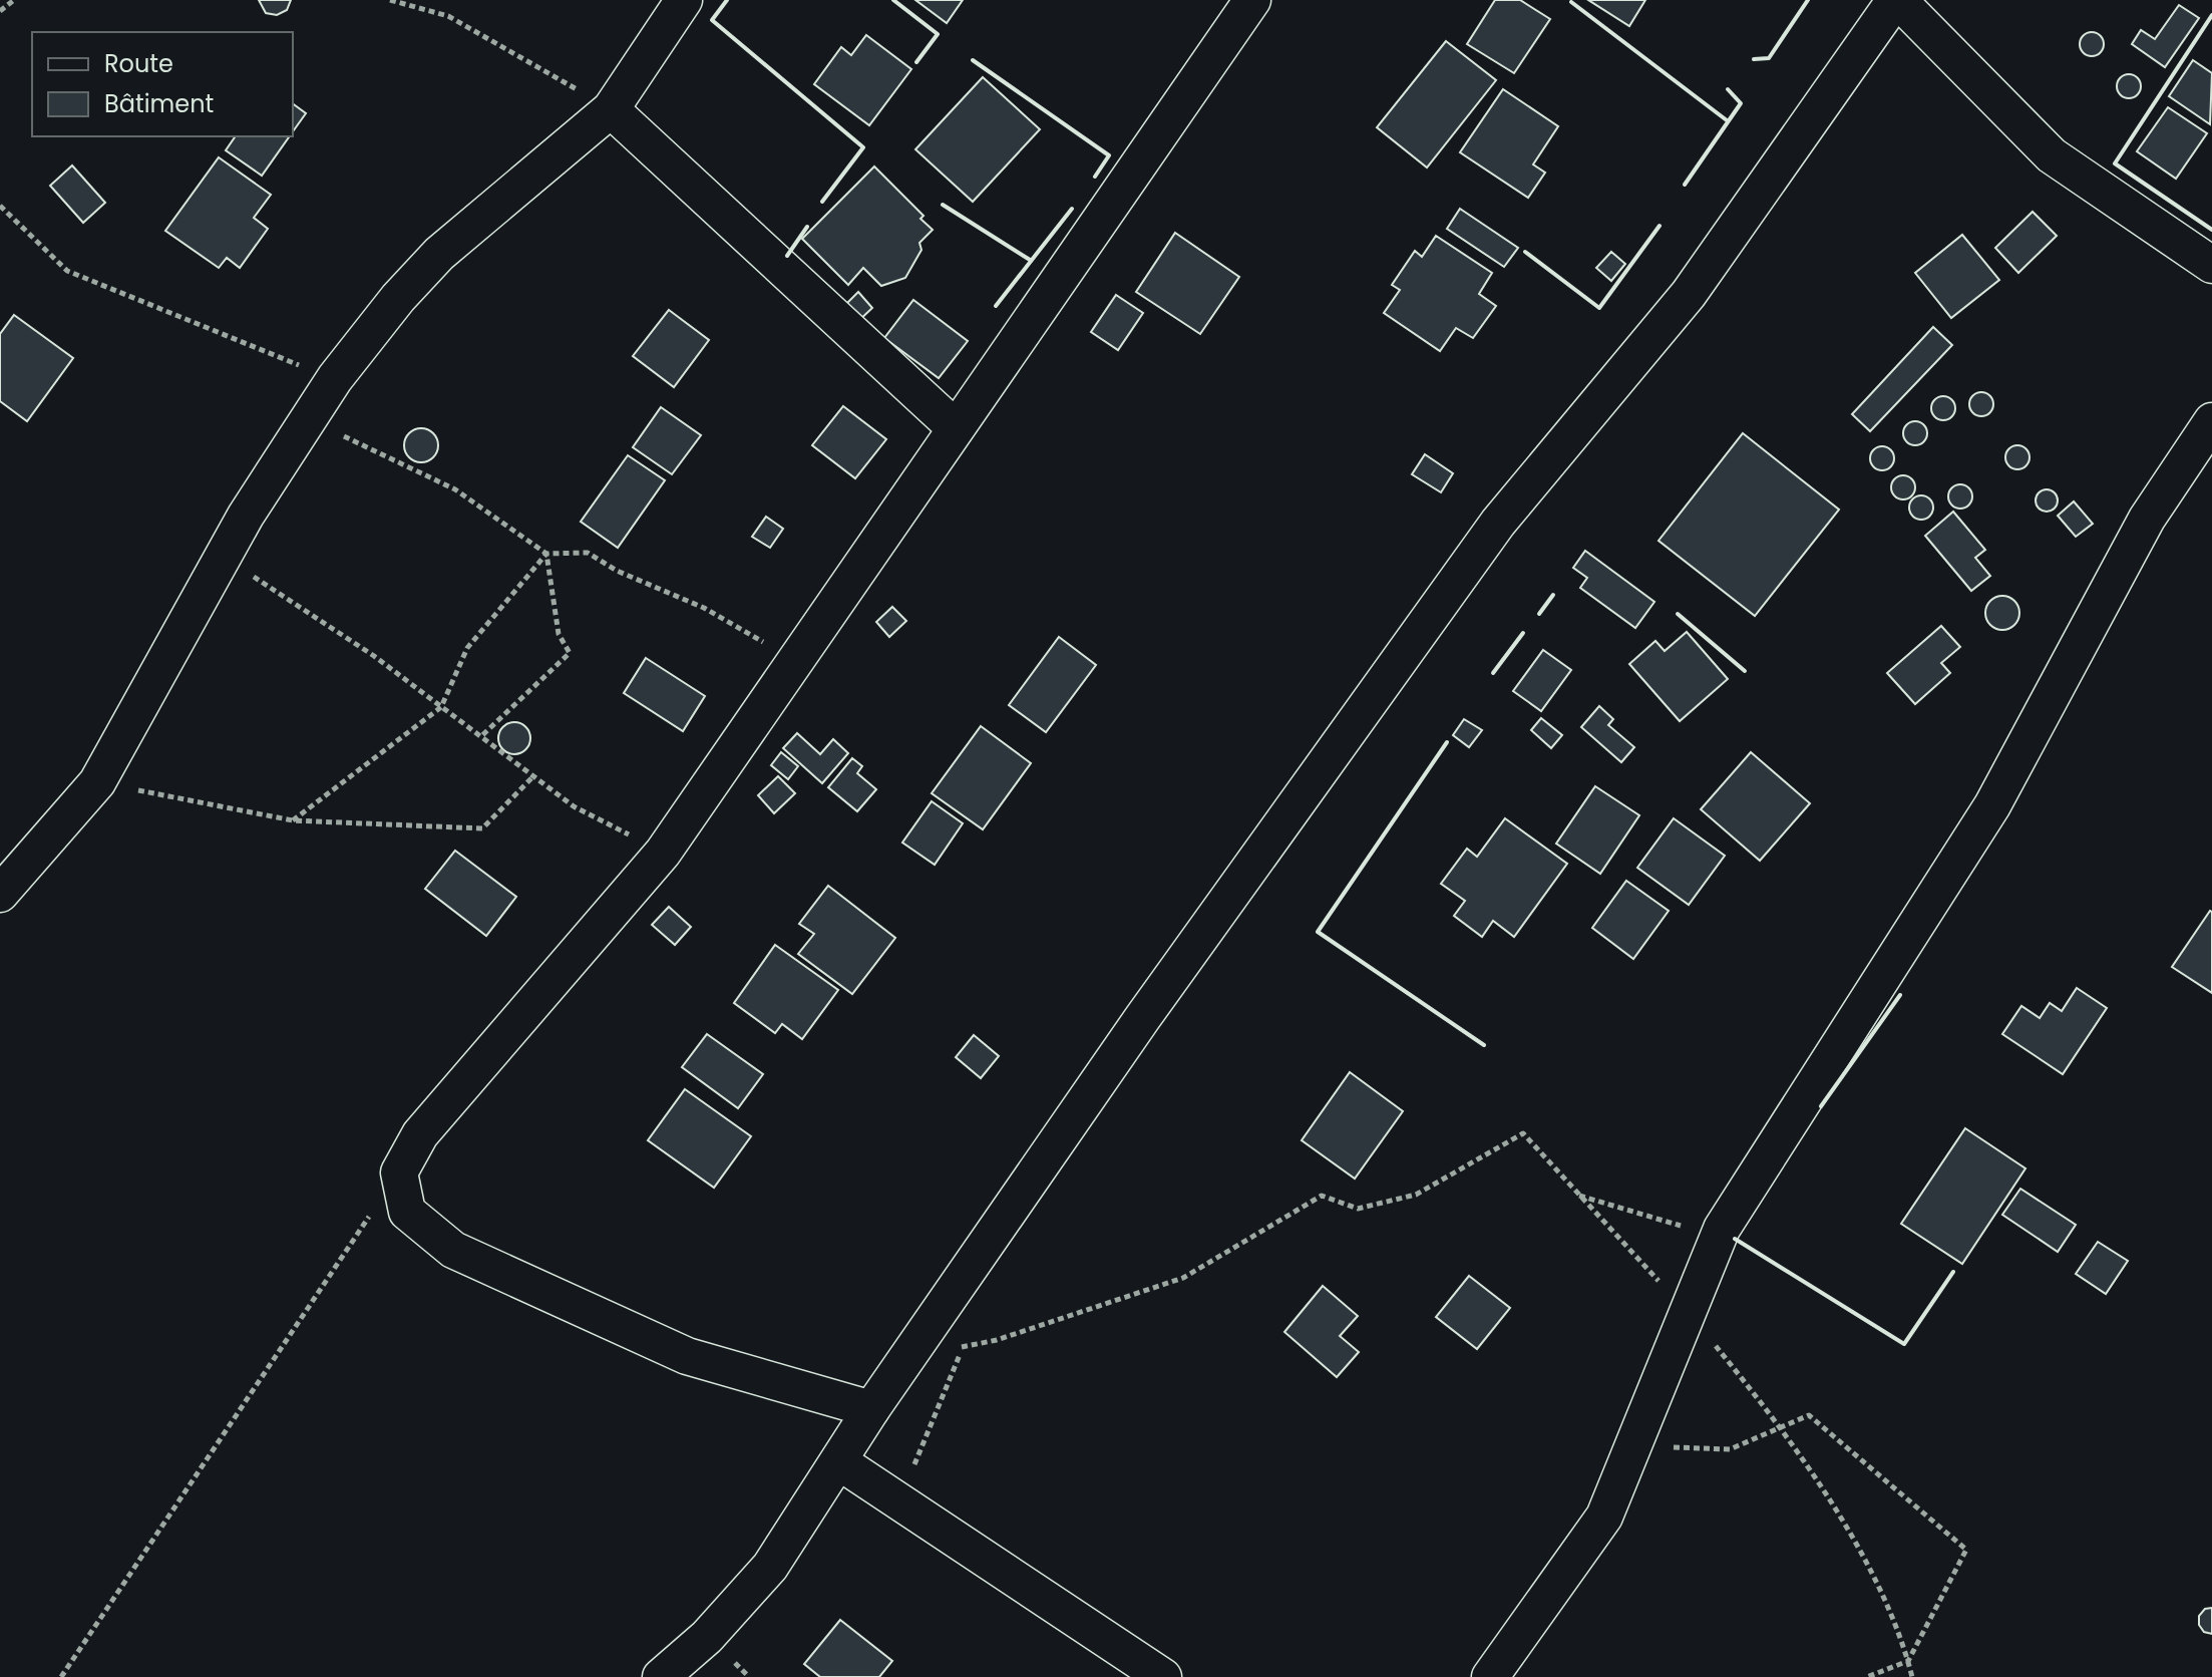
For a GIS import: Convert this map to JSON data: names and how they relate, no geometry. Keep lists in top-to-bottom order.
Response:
{
  "legend": ["Route", "Bâtiment"]
}
